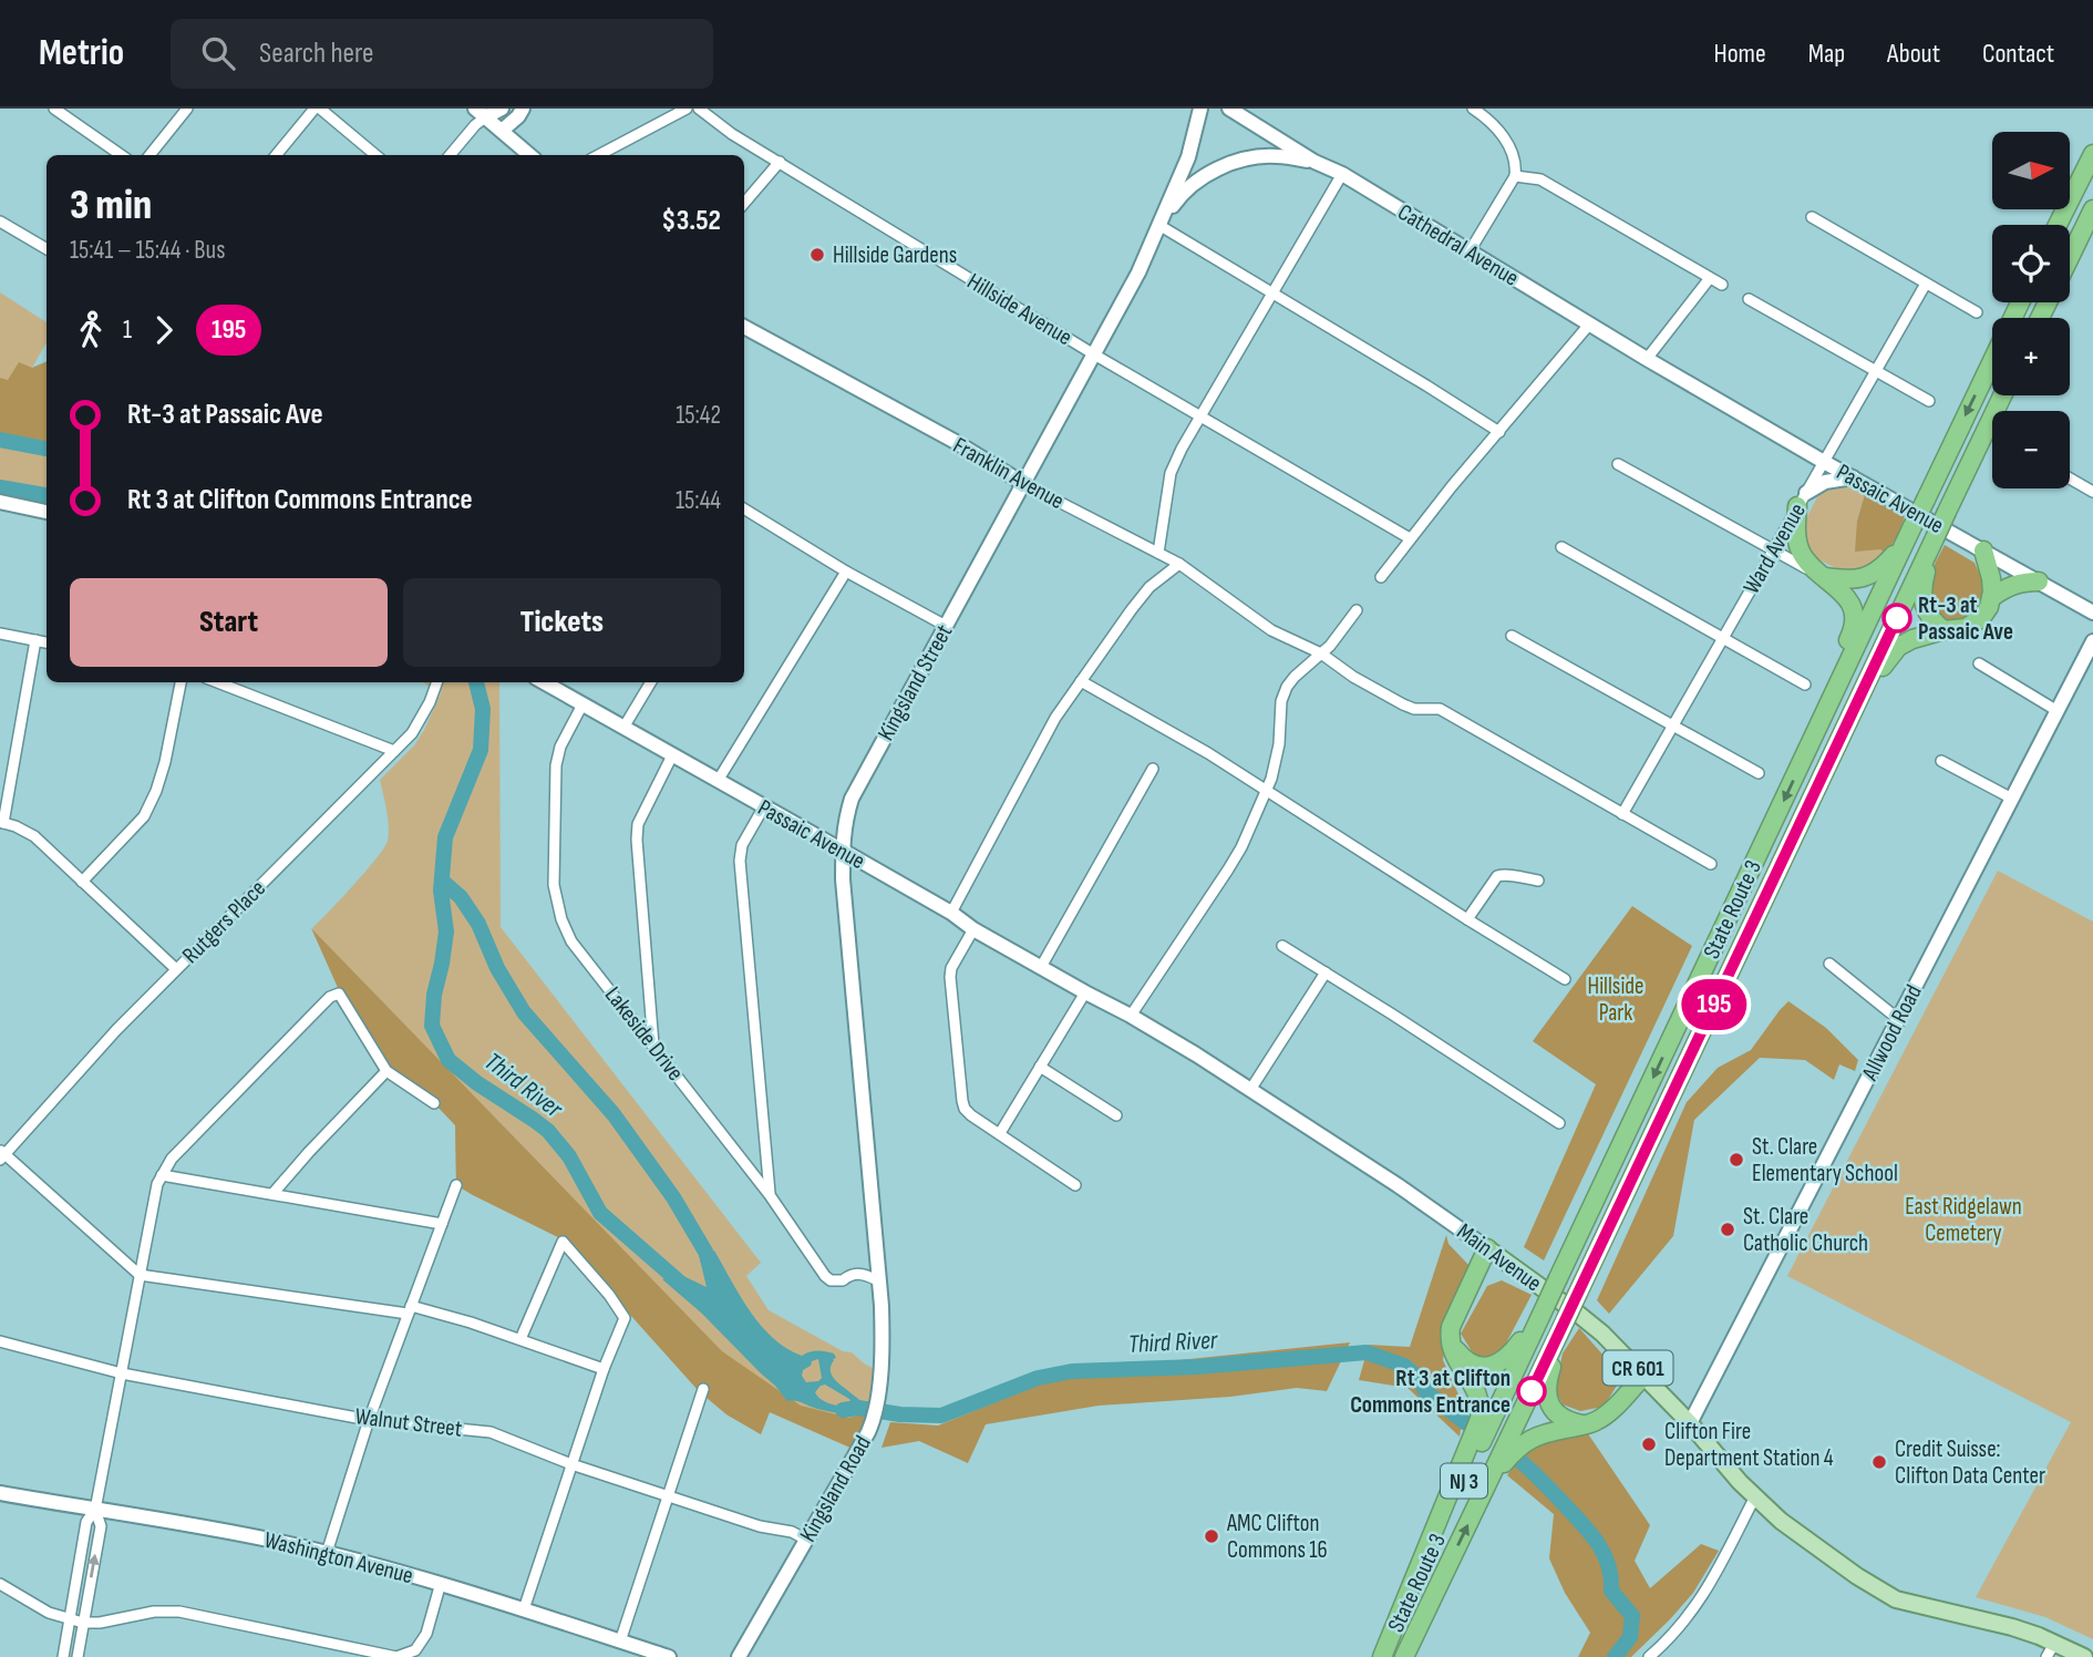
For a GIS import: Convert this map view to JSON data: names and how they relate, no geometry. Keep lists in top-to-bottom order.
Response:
{
  "streets": {
    "highway": ["State Route 3", "NJ 3"],
    "main road": [
      "Cathedral Avenue",
      "Franklin Avenue",
      "Passaic Avenue",
      "Kingsland Street",
      "Allwood Road",
      "Main Avenue",
      "CR 601",
      "Kingsland Road",
      "Washington Avenue"
    ],
    "street": [
      "Hillside Avenue",
      "Ward Avenue",
      "Rutgers Place",
      "Lakeside Drive",
      "Walnut Street"
    ]
  },
  "crossings": [
    ["Cathedral Avenue", "Passaic Avenue"],
    ["Hillside Avenue", "Kingsland Street"],
    ["Franklin Avenue", "Ward Avenue"],
    ["Franklin Avenue", "Kingsland Street"],
    ["Passaic Avenue", "Ward Avenue"],
    ["Passaic Avenue", "Kingsland Street"],
    ["Passaic Avenue", "Lakeside Drive"],
    ["Passaic Avenue", "Main Avenue"],
    ["Kingsland Street", "Lakeside Drive"],
    ["Kingsland Street", "Kingsland Road"],
    ["Allwood Road", "Main Avenue"],
    ["Walnut Street", "Kingsland Road"]
  ],
  "water": ["Third River"],
  "parks": ["Hillside Park", "East Ridgelawn Cemetery"],
  "places": [
    "Hillside Gardens",
    "Rt-3 at Passaic Ave",
    "St. Clare Elementary School",
    "St. Clare Catholic Church",
    "Rt 3 at Clifton Commons Entrance",
    "Clifton Fire Department Station 4",
    "Credit Suisse: Clifton Data Center",
    "AMC Clifton Commons 16"
  ],
  "lines": ["bus line 195"],
  "north": "right",
  "page": {
    "header": "Metrio",
    "search": "Search here",
    "nav": [
      "Home",
      "Map",
      "About",
      "Contact"
    ],
    "on_map": "195",
    "map_buttons": ["+", "−"],
    "heading": ["3 min", "15:41 – 15:44 · Bus", "$3.52"],
    "legs": ["1", "195"],
    "list": [
      {
        "name": "Rt-3 at Passaic Ave",
        "value": "15:42"
      },
      {
        "name": "Rt 3 at Clifton Commons Entrance",
        "value": "15:44"
      }
    ],
    "buttons": ["Start", "Tickets"]
  }
}
